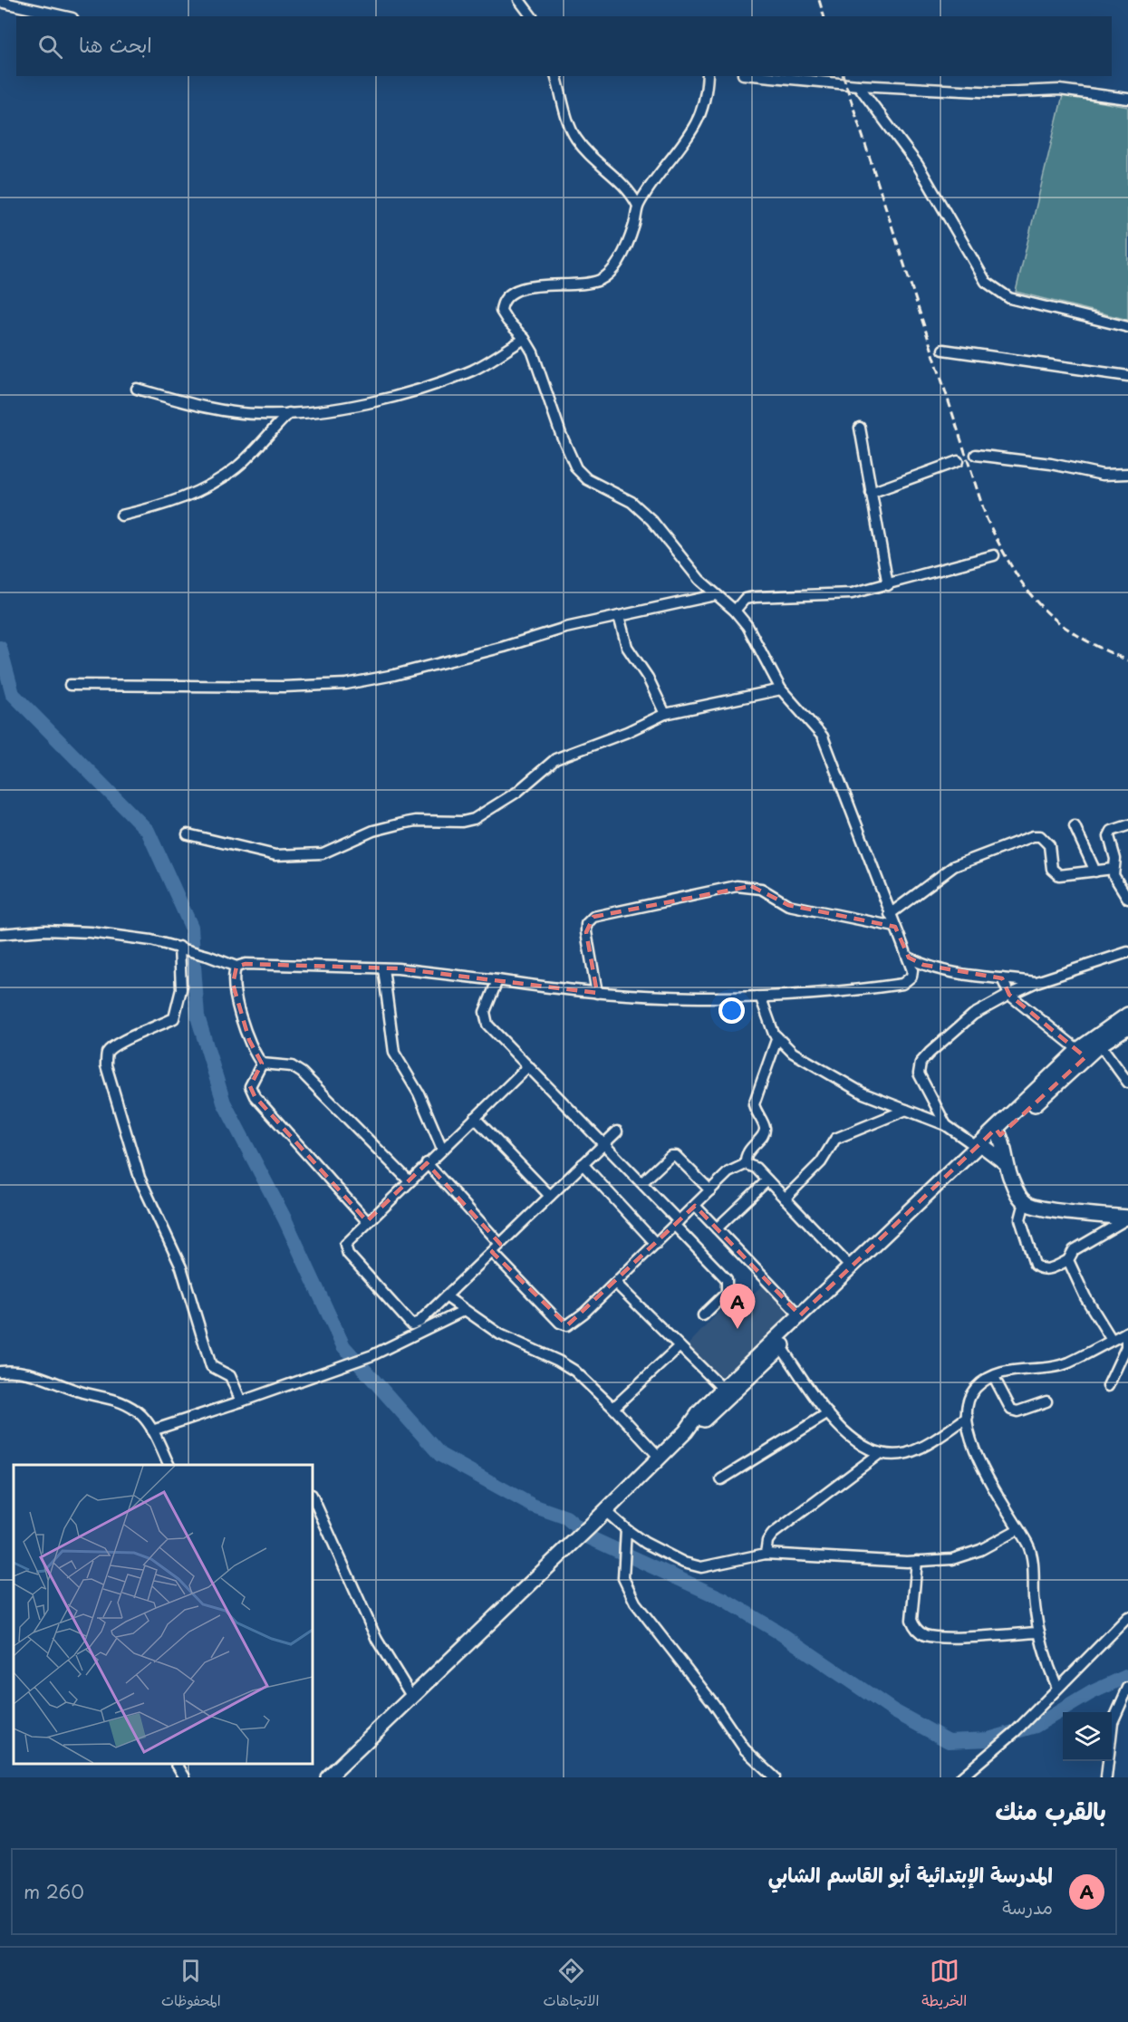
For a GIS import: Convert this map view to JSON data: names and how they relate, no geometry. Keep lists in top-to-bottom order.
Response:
{
  "page": {
    "search": "ابحث هنا",
    "pins": "A",
    "heading": "بالقرب منك",
    "list": [
      {
        "mark": "A",
        "name": "المدرسة الإبتدائية أبو القاسم الشابي",
        "note": "مدرسة",
        "value": "260 m"
      }
    ],
    "nav": ["الخريطة", "الاتجاهات", "المحفوظات"]
  }
}
